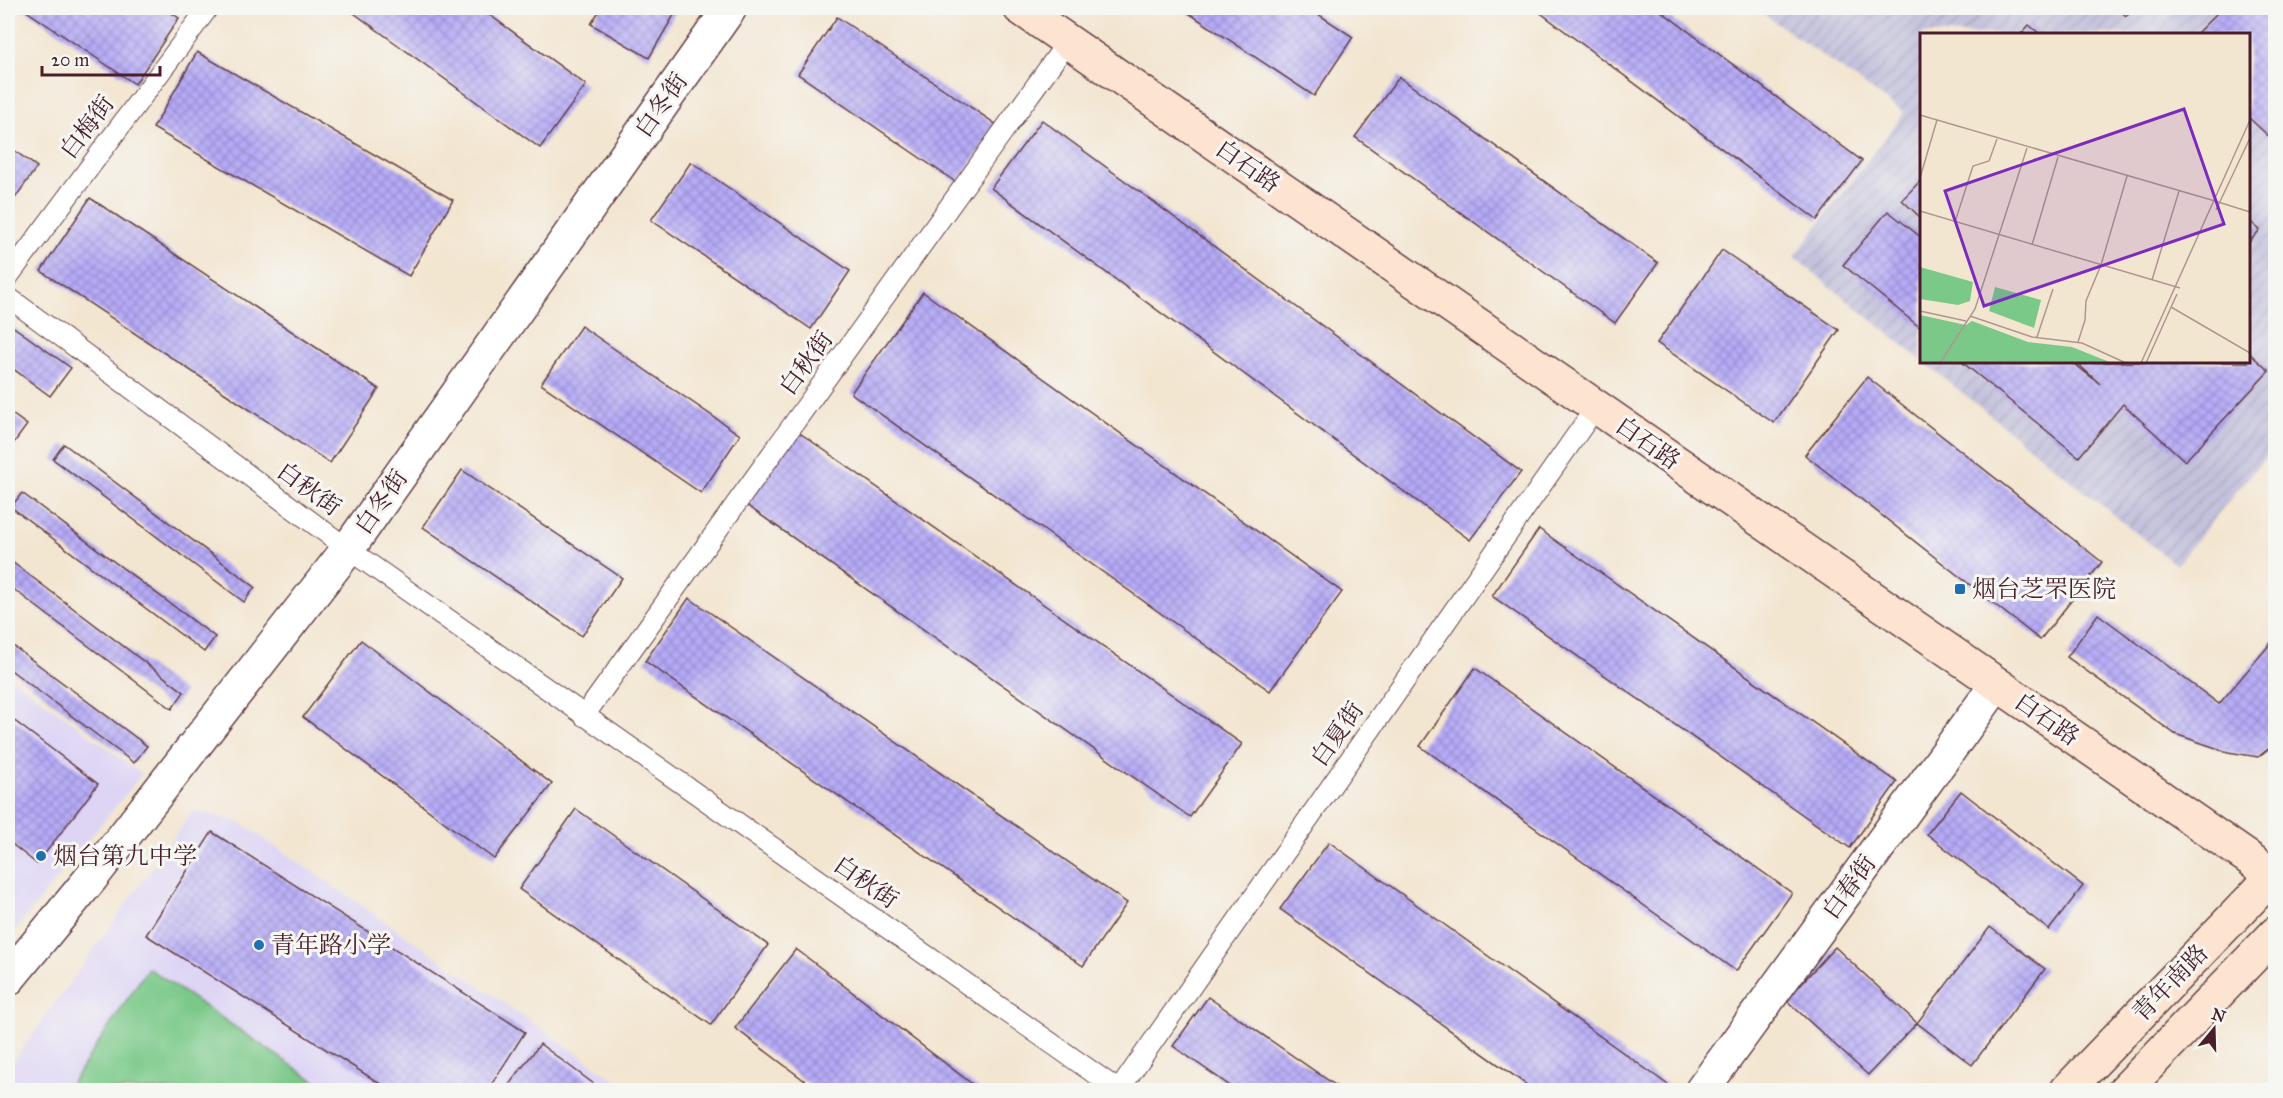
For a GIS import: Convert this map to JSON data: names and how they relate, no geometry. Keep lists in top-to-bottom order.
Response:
{
  "streets": {
    "street": [
      "白冬街",
      "白石路",
      "白春街",
      "青年南路"
    ],
    "lane": ["白梅街", "白秋街", "白夏街"]
  },
  "crossings": [
    ["白冬街", "白秋街"],
    ["白石路", "白秋街"],
    ["白石路", "白夏街"],
    ["白石路", "白春街"],
    ["白石路", "青年南路"],
    ["白秋街", "白夏街"]
  ],
  "places": {
    "transit": ["烟台芝罘医院"],
    "other": ["烟台第九中学", "青年路小学"]
  },
  "scale_bar": "20 m",
  "north": "top"
}
